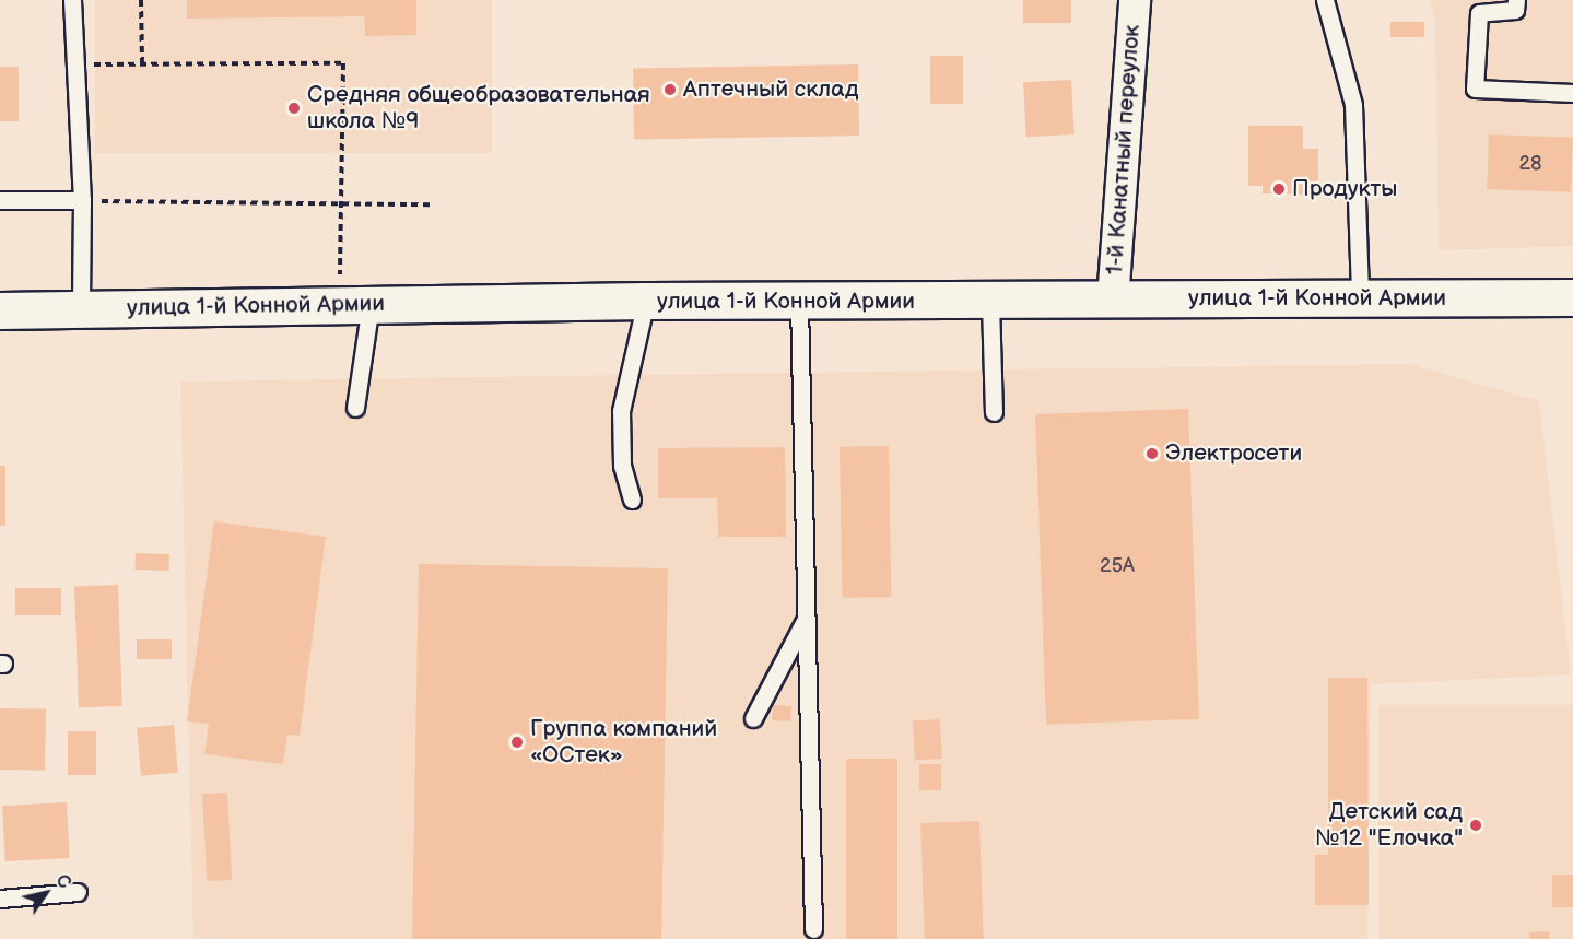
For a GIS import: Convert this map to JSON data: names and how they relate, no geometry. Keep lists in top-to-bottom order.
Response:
{
  "streets": {
    "main road": ["улица 1-й Конной Армии"],
    "street": ["1-й Канатный переулок"]
  },
  "crossings": [
    ["1-й Канатный переулок", "улица 1-й Конной Армии"]
  ],
  "places": [
    "Аптечный склад",
    "Средняя общеобразовательная школа №9",
    "Продукты",
    "Электросети",
    "Группа компаний «ОСтек»",
    "Детский сад №12 \"Елочка\""
  ],
  "house_numbers": ["28", "25А"],
  "north": "top right"
}
